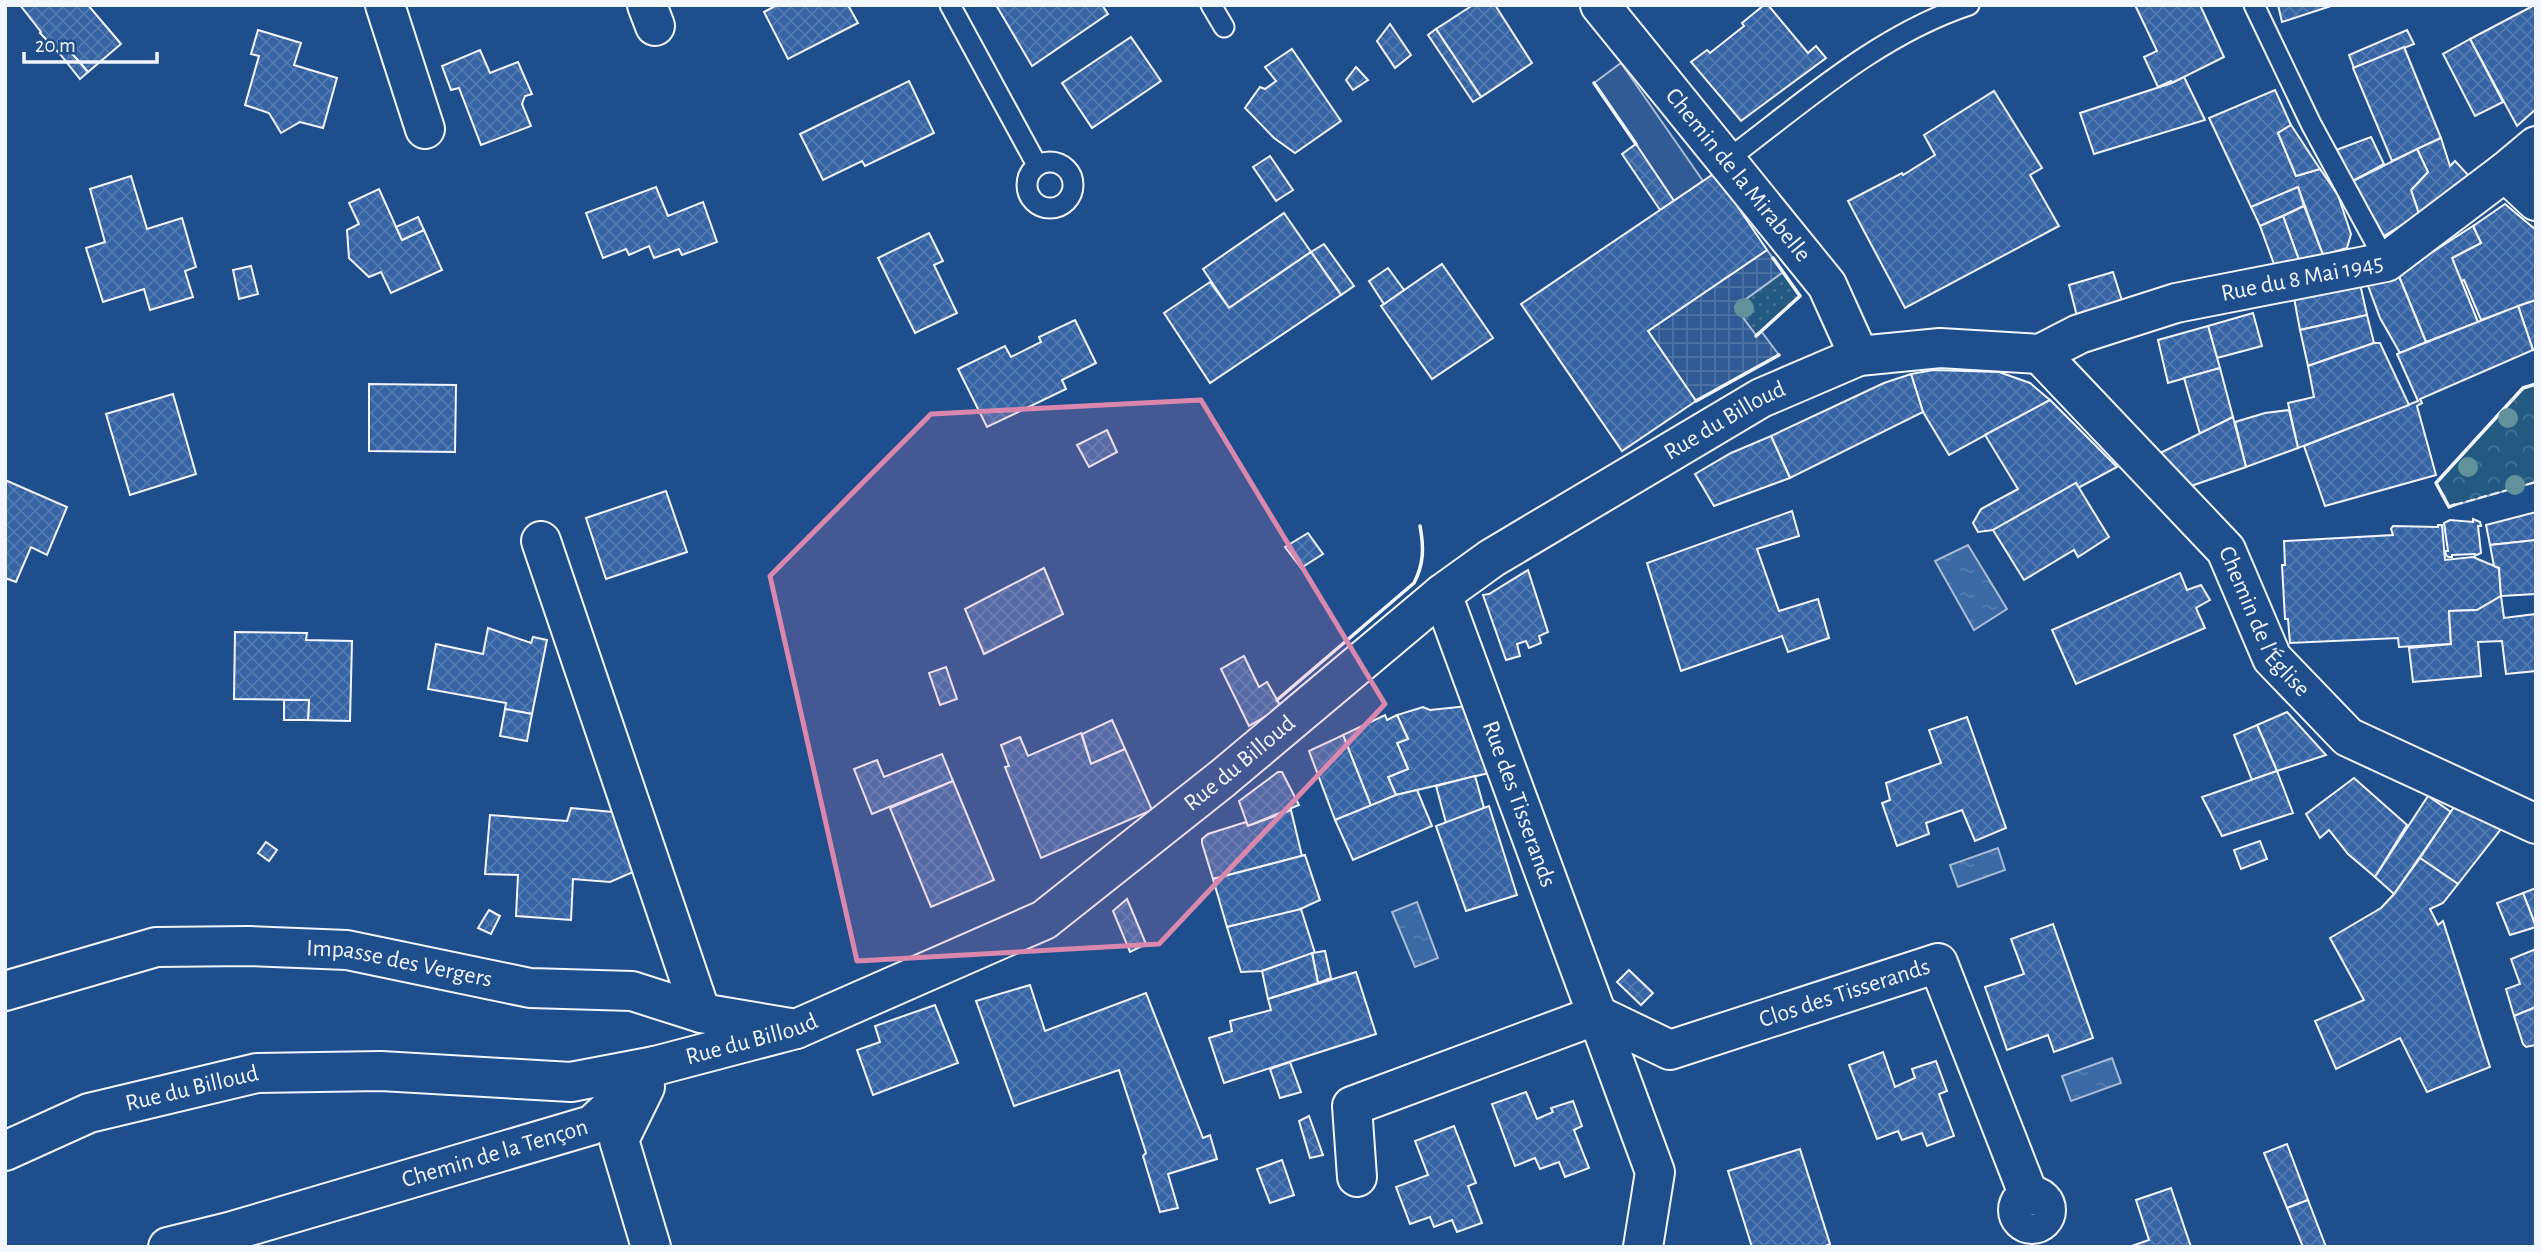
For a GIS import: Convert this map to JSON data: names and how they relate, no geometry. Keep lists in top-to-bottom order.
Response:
{
  "streets": {
    "street": [
      "Chemin de la Mirabelle",
      "Rue du 8 Mai 1945",
      "Rue du Billoud",
      "Chemin de l'Église",
      "Rue des Tisserands",
      "Impasse des Vergers",
      "Clos des Tisserands",
      "Chemin de la Tençon"
    ]
  },
  "crossings": [
    ["Chemin de la Mirabelle", "Rue du Billoud"],
    ["Rue du 8 Mai 1945", "Rue du Billoud"],
    ["Rue du 8 Mai 1945", "Chemin de l'Église"],
    ["Rue du Billoud", "Chemin de l'Église"],
    ["Rue du Billoud", "Rue des Tisserands"],
    ["Rue du Billoud", "Impasse des Vergers"],
    ["Rue du Billoud", "Chemin de la Tençon"],
    ["Rue des Tisserands", "Clos des Tisserands"]
  ],
  "scale_bar": "20 m"
}
